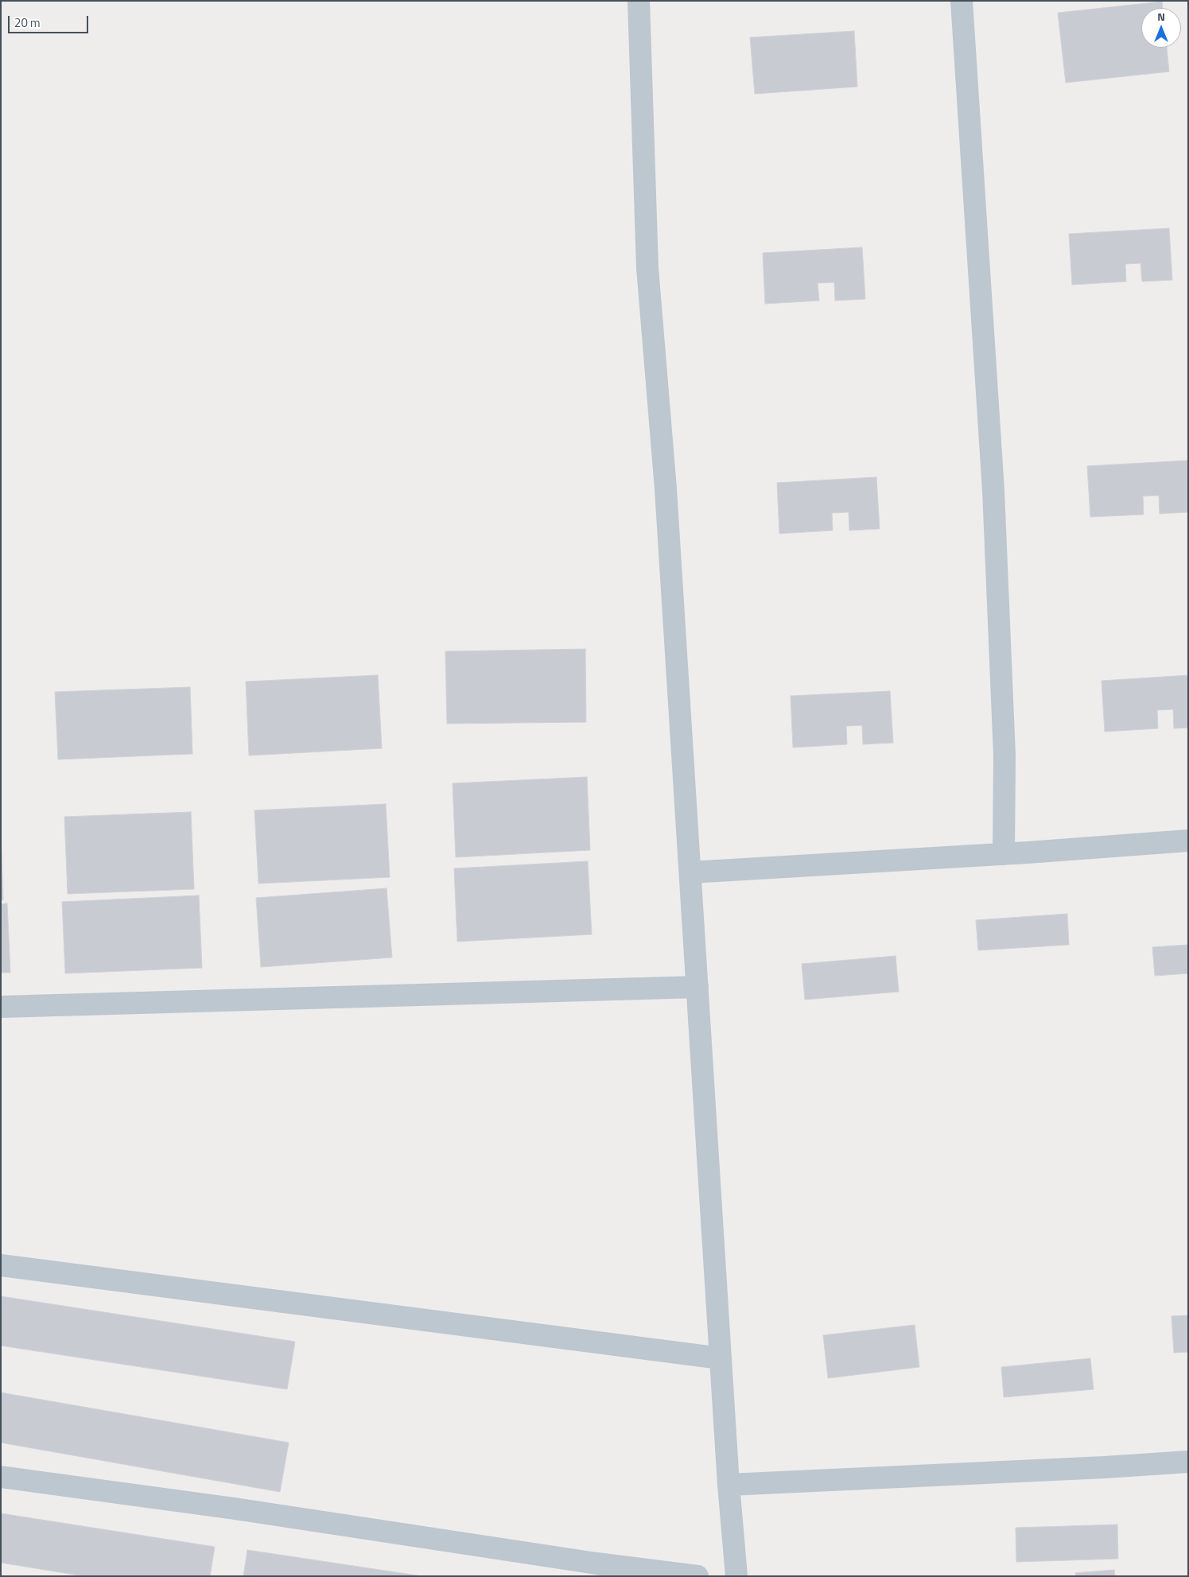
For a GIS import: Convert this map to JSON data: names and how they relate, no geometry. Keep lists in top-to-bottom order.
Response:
{
  "scale_bar": "20 m",
  "north": "top"
}
